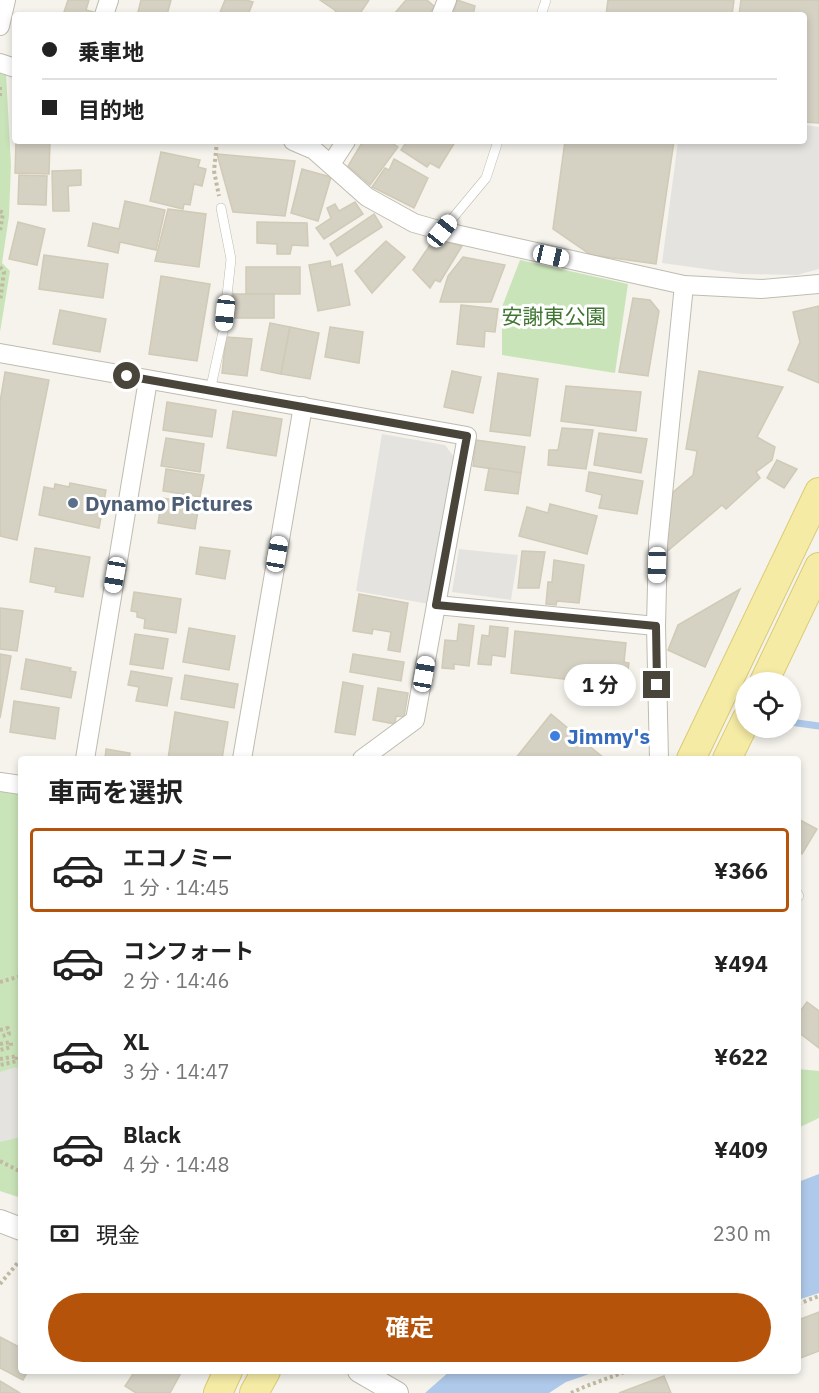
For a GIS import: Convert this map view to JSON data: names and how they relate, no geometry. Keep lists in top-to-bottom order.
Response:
{
  "parks": ["安謝東公園"],
  "places": ["Dynamo Pictures", "Jimmy's"],
  "page": {
    "banner": ["乗車地", "目的地"],
    "bubble": "1 分",
    "heading": "車両を選択",
    "list": [
      {
        "name": "エコノミー",
        "note": "1 分 · 14:45",
        "value": "¥366"
      },
      {
        "name": "コンフォート",
        "note": "2 分 · 14:46",
        "value": "¥494"
      },
      {
        "name": "XL",
        "note": "3 分 · 14:47",
        "value": "¥622"
      },
      {
        "name": "Black",
        "note": "4 分 · 14:48",
        "value": "¥409"
      }
    ],
    "pay": ["現金", "230 m"],
    "buttons": "確定"
  }
}
